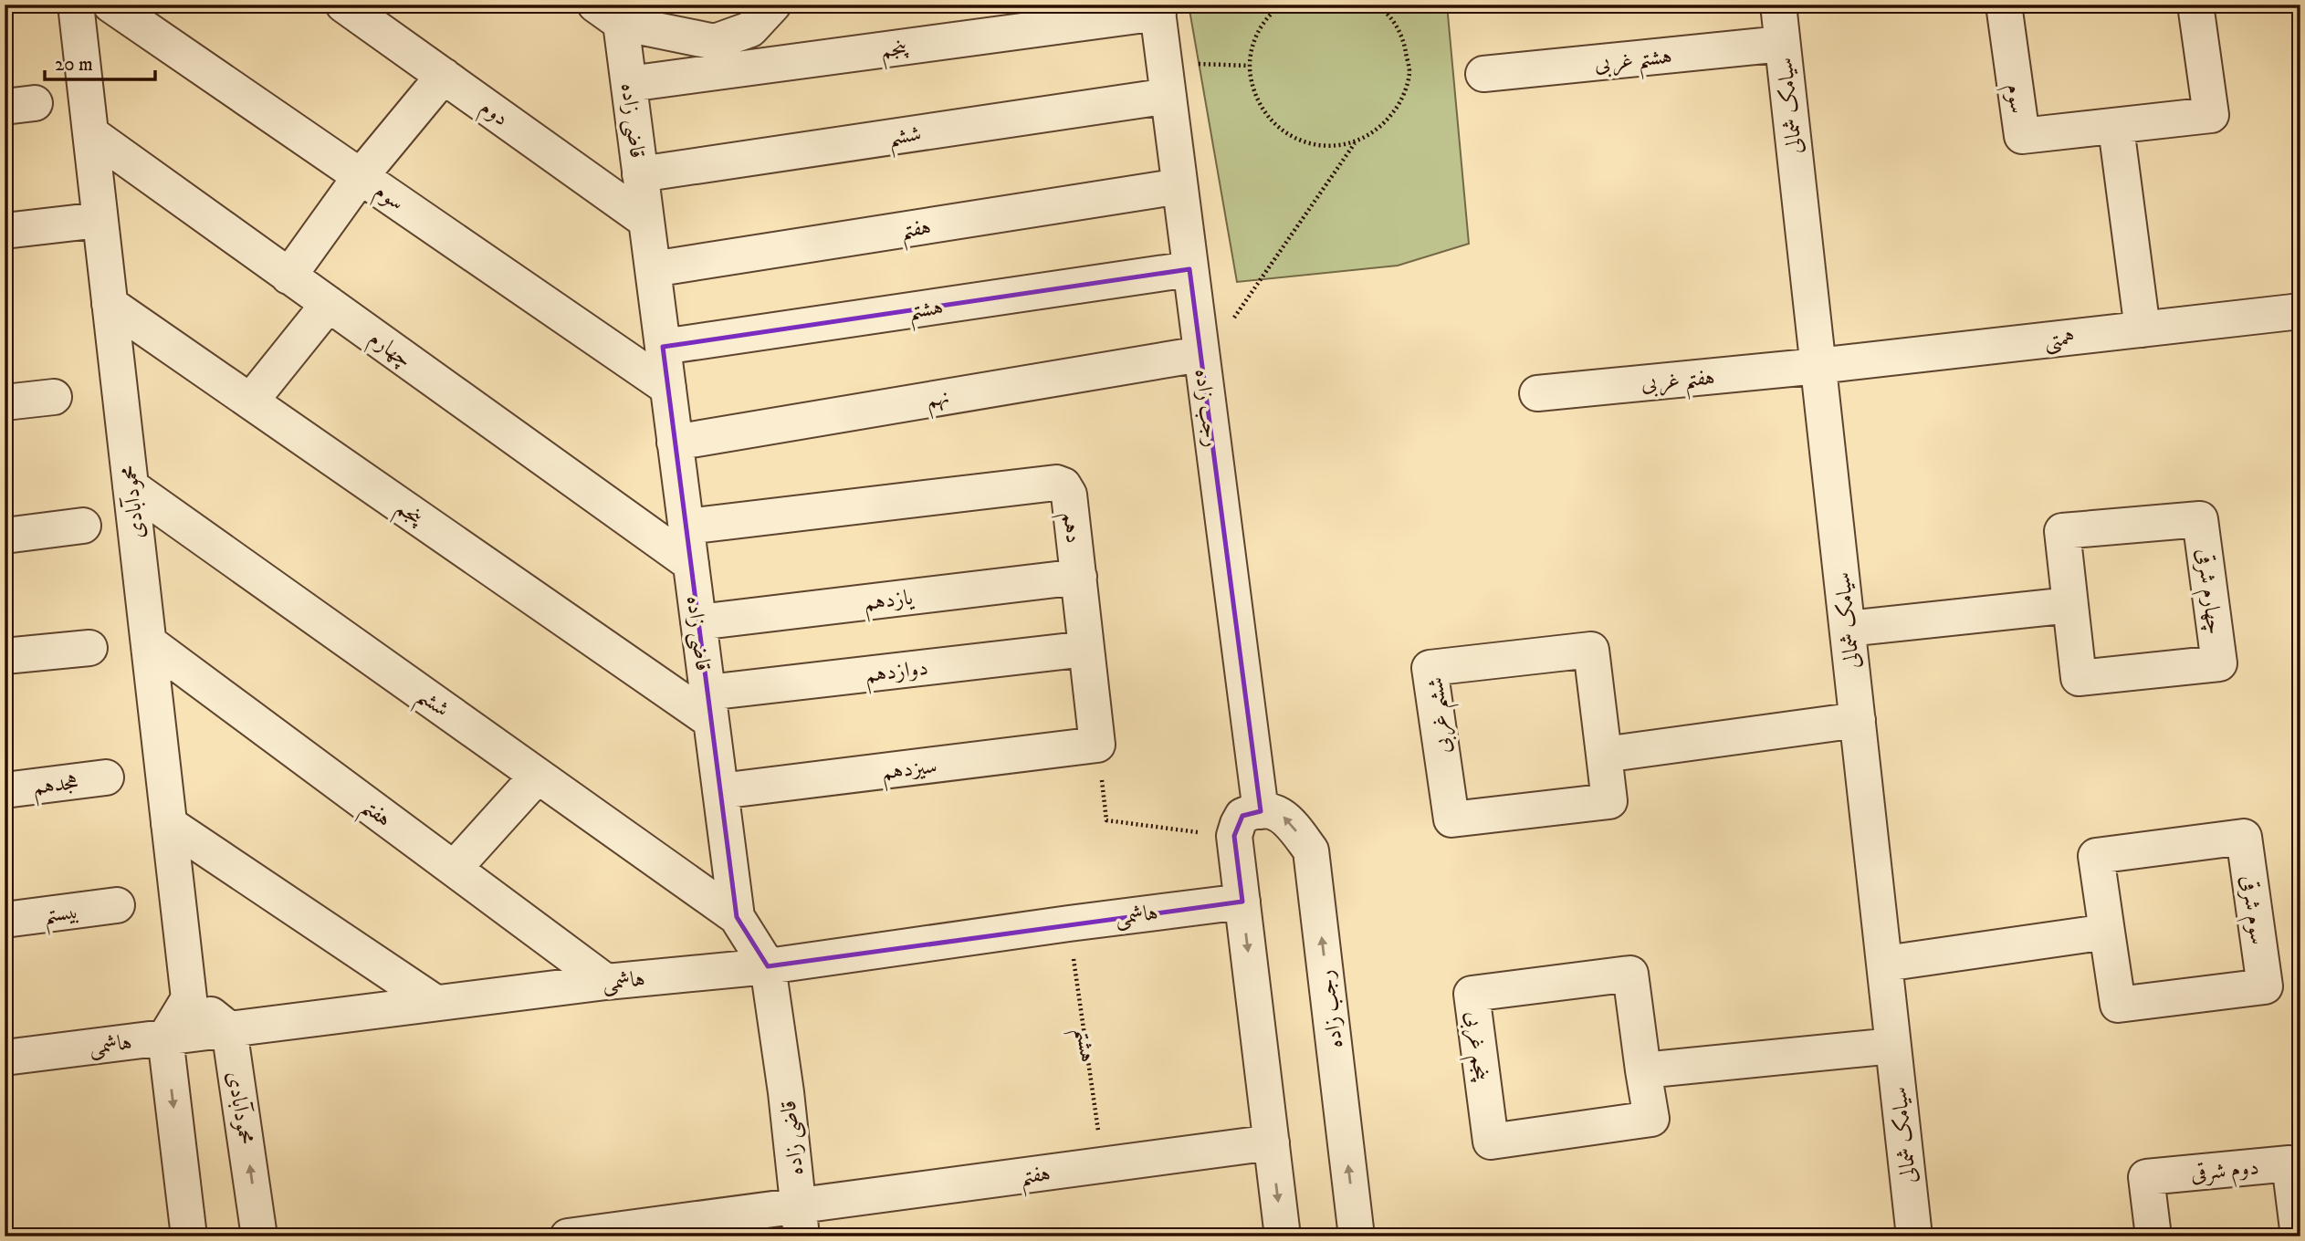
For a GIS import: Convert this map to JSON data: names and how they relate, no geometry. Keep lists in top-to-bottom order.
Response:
{
  "streets": {
    "street": [
      "پنجم",
      "هشتم غربی",
      "سوم",
      "سیامک شمالی",
      "دوم",
      "قاضی زاده",
      "ششم",
      "هفتم",
      "هشتم",
      "همتی",
      "چهارم",
      "هفتم غربی",
      "نهم",
      "رجب زاده",
      "محمودآبادی",
      "دهم",
      "چهارم شرقی",
      "یازدهم",
      "دوازدهم",
      "ششم غربی",
      "سیزدهم",
      "هجدهم",
      "سوم شرقی",
      "بیستم",
      "هاشمی",
      "پنجم غربی",
      "دوم شرقی"
    ]
  },
  "crossings": [
    ["پنجم", "قاضی زاده"],
    ["پنجم", "رجب زاده"],
    ["پنجم", "محمودآبادی"],
    ["پنجم", "دوازدهم"],
    ["هشتم غربی", "سیامک شمالی"],
    ["سوم", "قاضی زاده"],
    ["سیامک شمالی", "همتی"],
    ["سیامک شمالی", "هفتم غربی"],
    ["دوم", "قاضی زاده"],
    ["قاضی زاده", "ششم"],
    ["قاضی زاده", "هفتم"],
    ["قاضی زاده", "هشتم"],
    ["قاضی زاده", "چهارم"],
    ["قاضی زاده", "نهم"],
    ["قاضی زاده", "دهم"],
    ["قاضی زاده", "یازدهم"],
    ["قاضی زاده", "دوازدهم"],
    ["قاضی زاده", "سیزدهم"],
    ["قاضی زاده", "هاشمی"],
    ["ششم", "رجب زاده"],
    ["ششم", "محمودآبادی"],
    ["هفتم", "هشتم"],
    ["هفتم", "رجب زاده"],
    ["هفتم", "محمودآبادی"],
    ["هفتم", "هاشمی"],
    ["هشتم", "رجب زاده"],
    ["هشتم", "هاشمی"],
    ["همتی", "هفتم غربی"],
    ["چهارم", "محمودآبادی"],
    ["نهم", "رجب زاده"],
    ["محمودآبادی", "هاشمی"],
    ["دهم", "یازدهم"],
    ["دهم", "دوازدهم"],
    ["دهم", "سیزدهم"]
  ],
  "scale_bar": "20 m"
}
